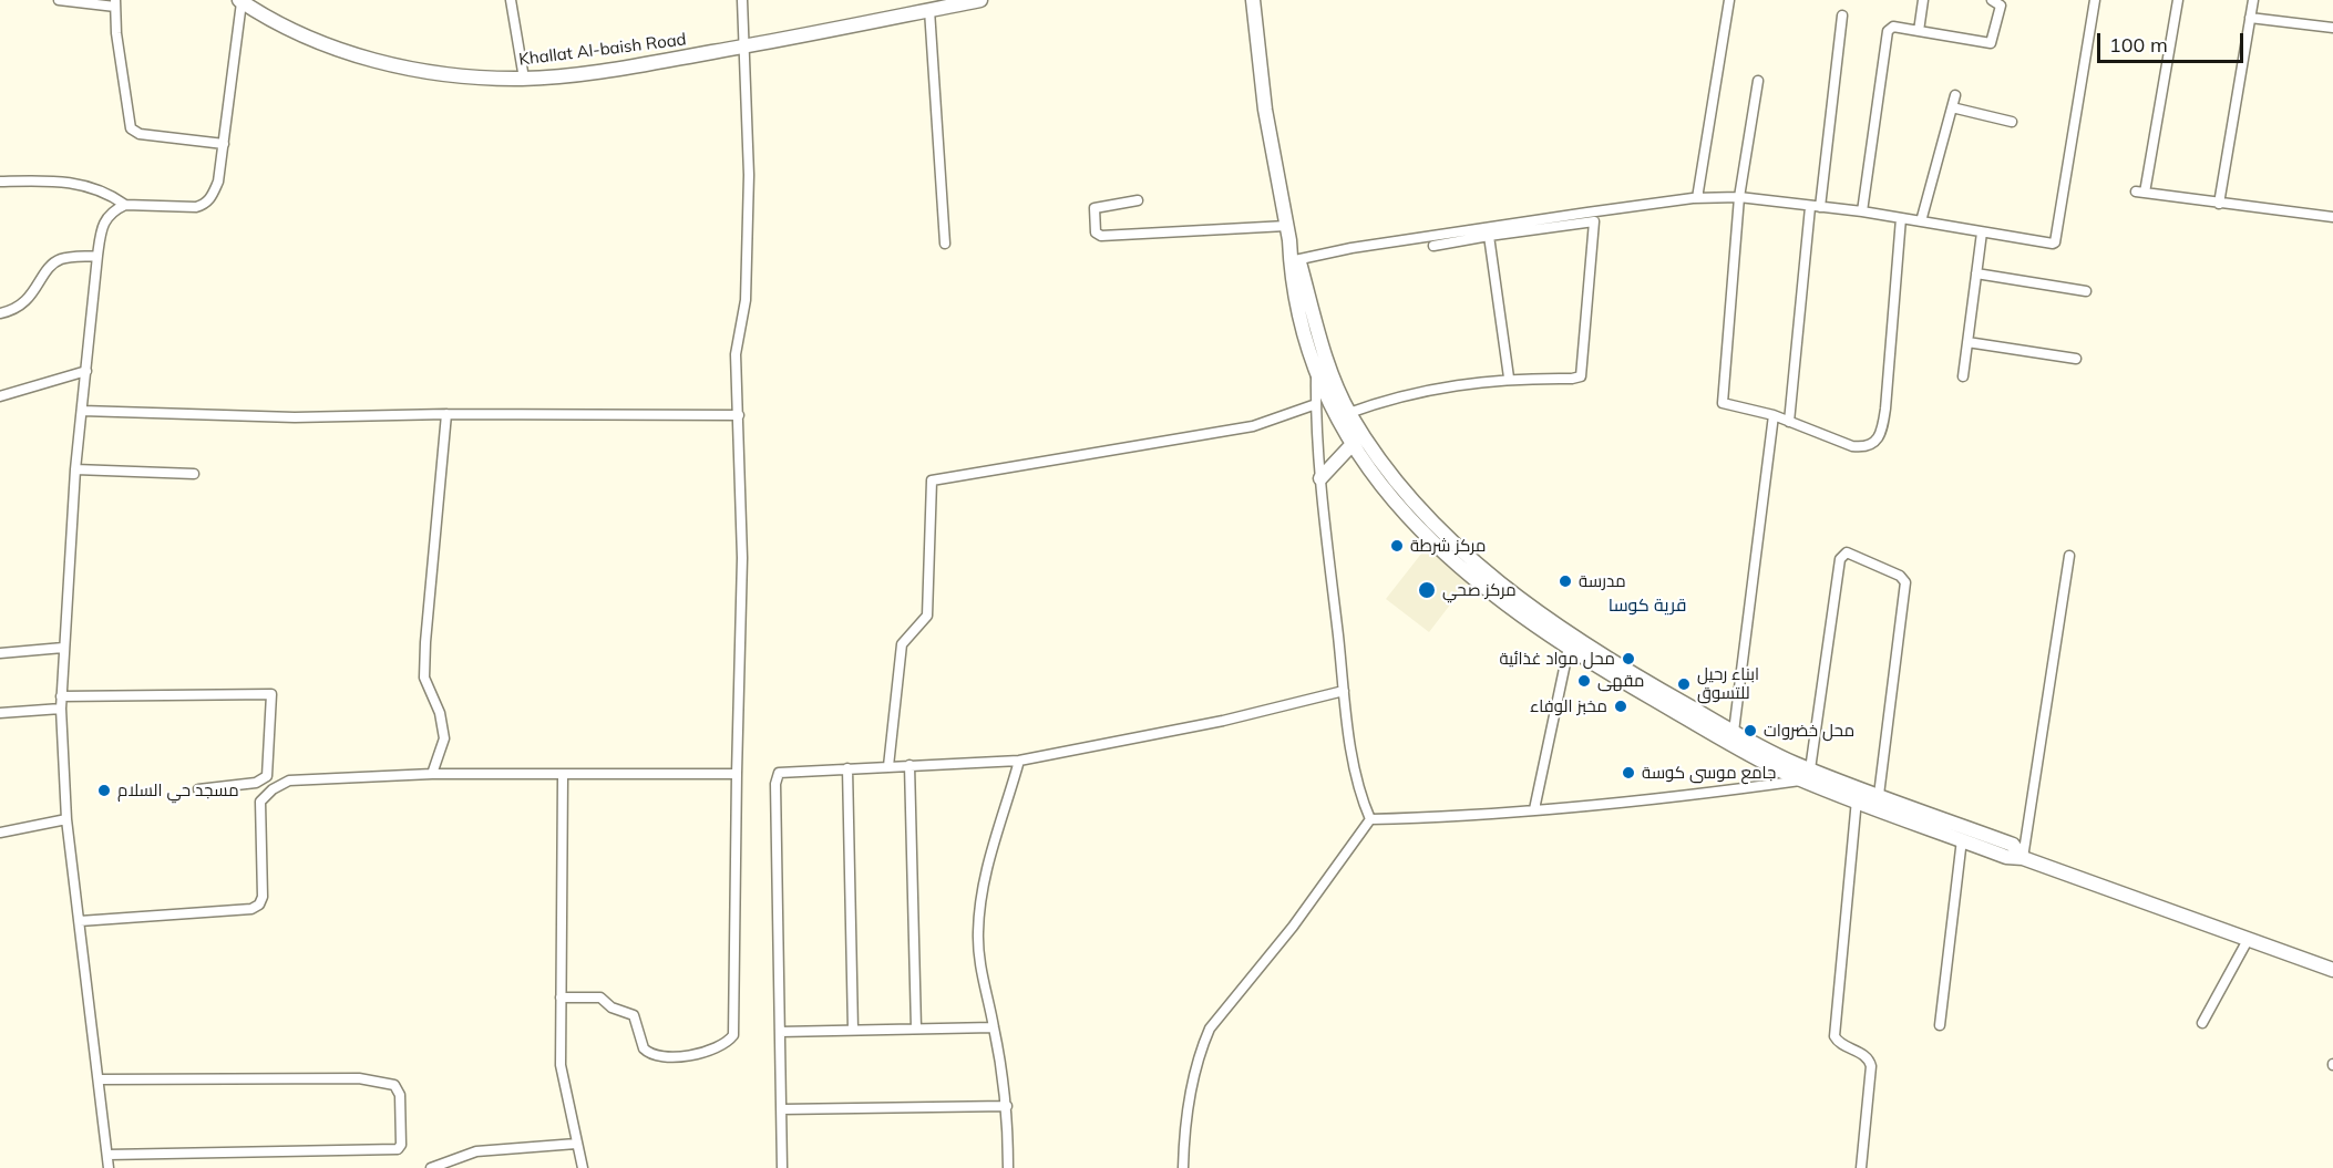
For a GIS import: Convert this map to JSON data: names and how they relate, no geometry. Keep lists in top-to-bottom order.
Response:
{
  "streets": {
    "street": ["Khallat Al-baish Road"]
  },
  "districts": ["قرية كوسا"],
  "places": [
    "مركز شرطة",
    "مدرسة",
    "مركز صحي",
    "محل مواد غذائية",
    "مقهى",
    "ابناء رحيل للتسوق",
    "مخبز الوفاء",
    "محل خضروات",
    "جامع موسى كوسة",
    "مسجد حي السلام"
  ],
  "scale_bar": "100 m"
}
